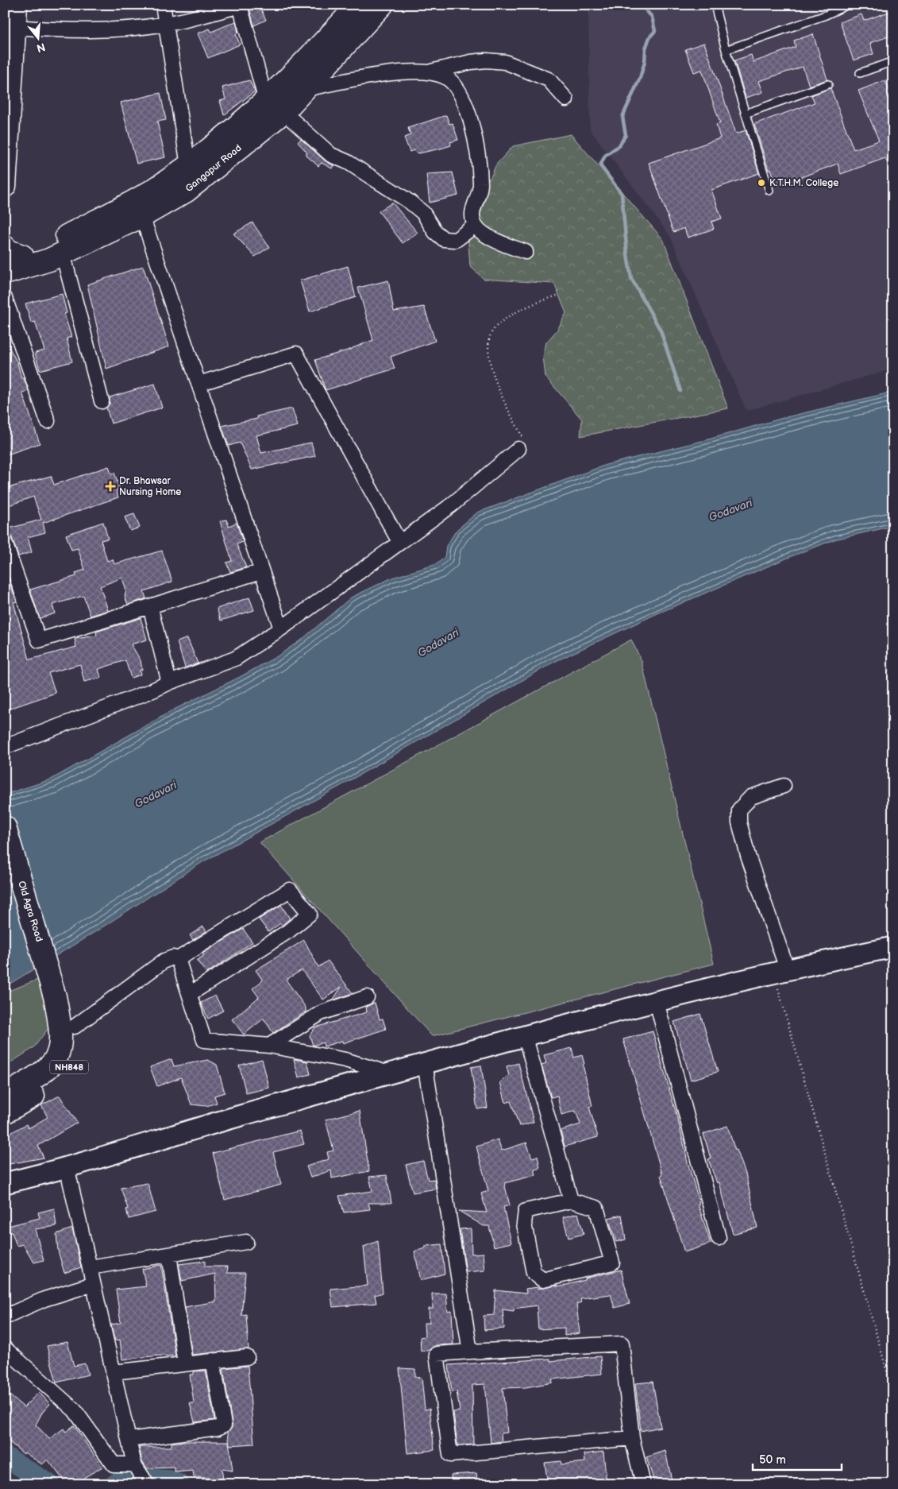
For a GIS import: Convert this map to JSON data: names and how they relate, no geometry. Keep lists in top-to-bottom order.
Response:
{
  "streets": {
    "main road": ["Gangapur Road", "Old Agra Road", "NH848"]
  },
  "water": ["Godavari"],
  "places": {
    "other": ["K.T.H.M. College"],
    "health": ["Dr. Bhawsar Nursing Home"]
  },
  "scale_bar": "50 m",
  "north": "bottom"
}
